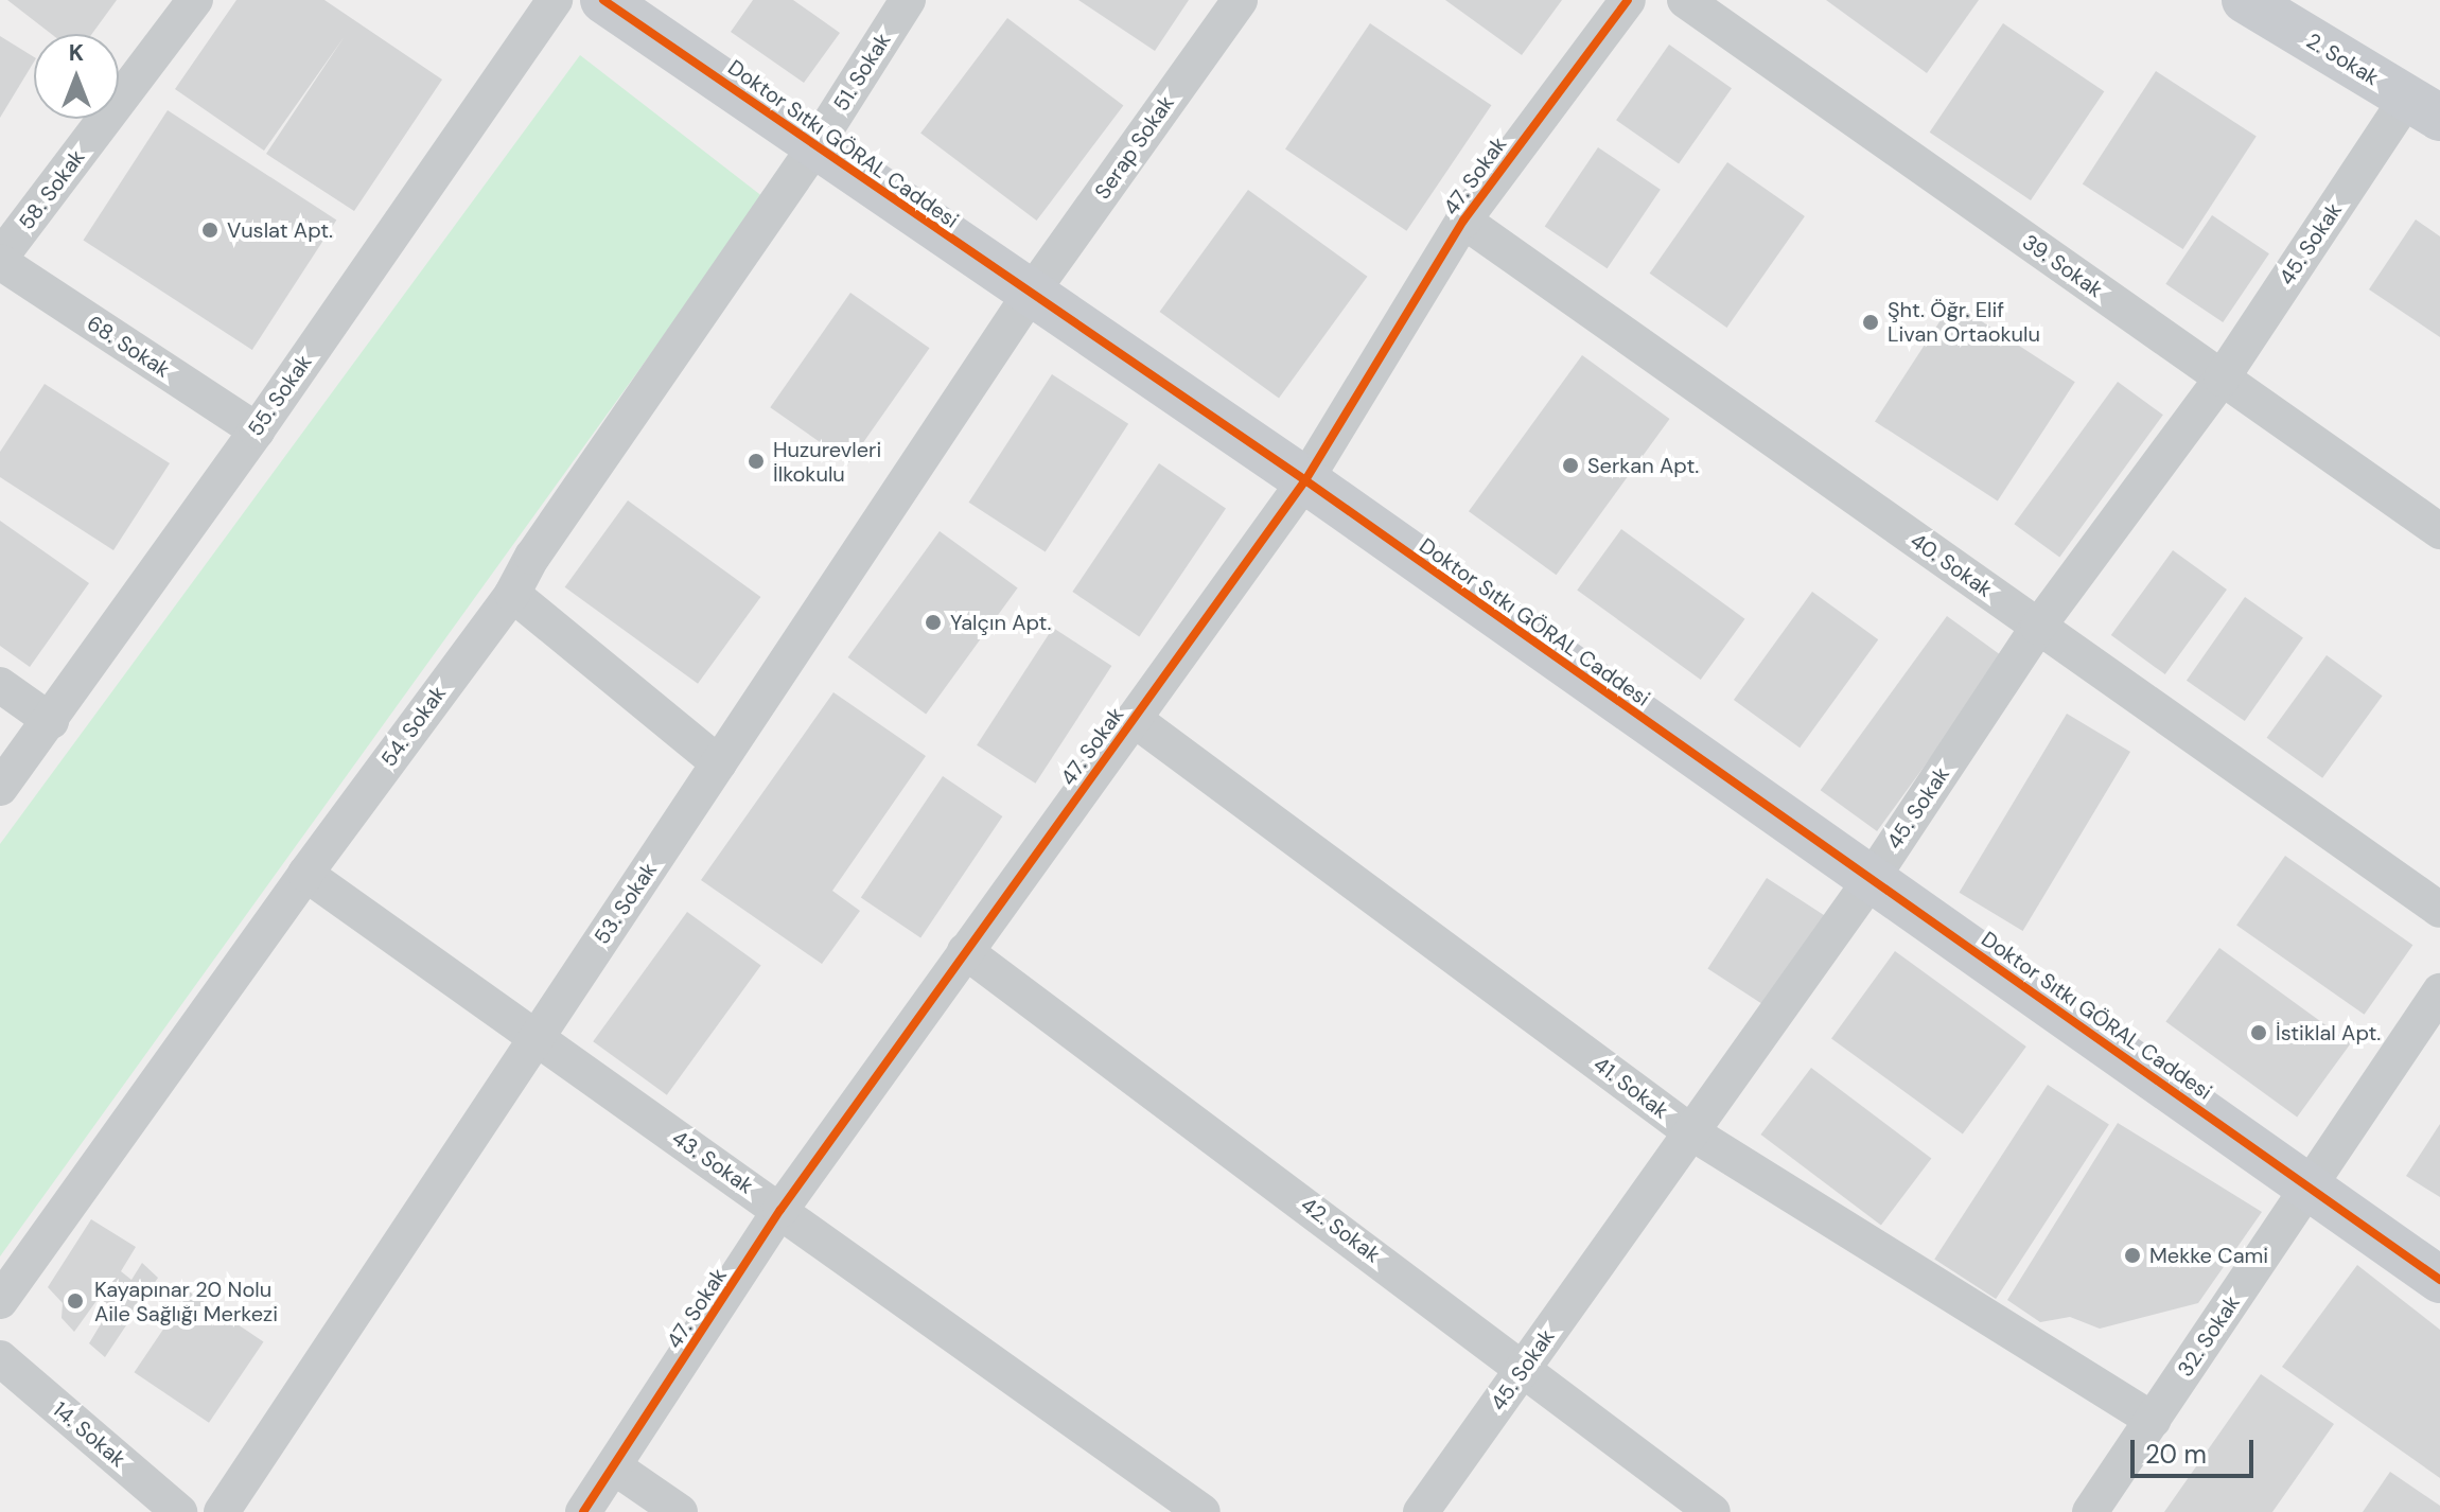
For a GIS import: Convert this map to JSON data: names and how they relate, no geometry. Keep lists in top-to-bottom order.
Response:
{
  "streets": {
    "street": [
      "2. Sokak",
      "51. Sokak",
      "Doktor Sıtkı GÖRAL Caddesi",
      "Serap Sokak",
      "47. Sokak",
      "58. Sokak",
      "45. Sokak",
      "39. Sokak",
      "68. Sokak",
      "55. Sokak",
      "40. Sokak",
      "54. Sokak",
      "53. Sokak",
      "41. Sokak",
      "43. Sokak",
      "42. Sokak",
      "32. Sokak",
      "14. Sokak"
    ]
  },
  "crossings": [
    ["2. Sokak", "45. Sokak"],
    ["51. Sokak", "Doktor Sıtkı GÖRAL Caddesi"],
    ["51. Sokak", "54. Sokak"],
    ["Doktor Sıtkı GÖRAL Caddesi", "Serap Sokak"],
    ["Doktor Sıtkı GÖRAL Caddesi", "47. Sokak"],
    ["Doktor Sıtkı GÖRAL Caddesi", "45. Sokak"],
    ["Doktor Sıtkı GÖRAL Caddesi", "54. Sokak"],
    ["Doktor Sıtkı GÖRAL Caddesi", "53. Sokak"],
    ["Doktor Sıtkı GÖRAL Caddesi", "32. Sokak"],
    ["Serap Sokak", "53. Sokak"],
    ["47. Sokak", "40. Sokak"],
    ["47. Sokak", "41. Sokak"],
    ["47. Sokak", "43. Sokak"],
    ["47. Sokak", "42. Sokak"],
    ["58. Sokak", "68. Sokak"],
    ["45. Sokak", "39. Sokak"],
    ["45. Sokak", "40. Sokak"],
    ["45. Sokak", "41. Sokak"],
    ["45. Sokak", "42. Sokak"],
    ["68. Sokak", "55. Sokak"],
    ["54. Sokak", "43. Sokak"],
    ["53. Sokak", "43. Sokak"],
    ["41. Sokak", "32. Sokak"]
  ],
  "places": [
    "Vuslat Apt.",
    "Şht. Öğr. Elif Livan Ortaokulu",
    "Huzurevleri İlkokulu",
    "Serkan Apt.",
    "Yalçın Apt.",
    "İstiklal Apt.",
    "Mekke Cami",
    "Kayapınar 20 Nolu Aile Sağlığı Merkezi"
  ],
  "scale_bar": "20 m",
  "north": "top"
}
